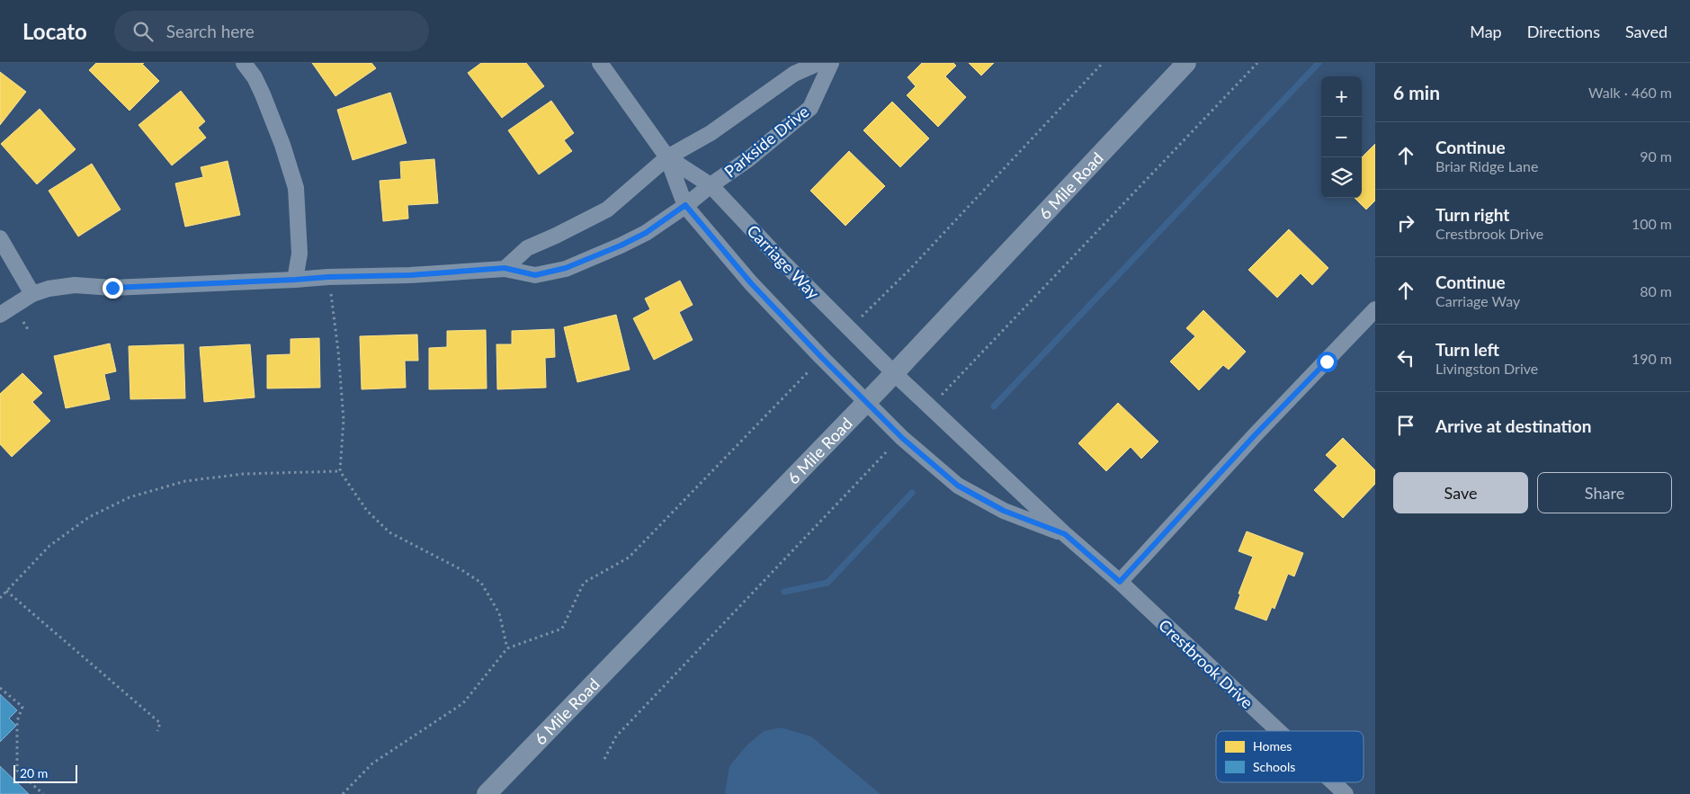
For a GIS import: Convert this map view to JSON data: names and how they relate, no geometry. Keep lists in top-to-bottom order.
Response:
{
  "streets": {
    "street": [
      "Parkside Drive",
      "6 Mile Road",
      "Carriage Way",
      "Crestbrook Drive"
    ]
  },
  "crossings": [
    ["Parkside Drive", "Carriage Way"],
    ["6 Mile Road", "Carriage Way"],
    ["6 Mile Road", "Crestbrook Drive"],
    ["Carriage Way", "Crestbrook Drive"]
  ],
  "legend": ["Homes", "Schools"],
  "scale_bar": "20 m",
  "page": {
    "header": "Locato",
    "search": "Search here",
    "nav": ["Map", "Directions", "Saved"],
    "heading": ["6 min", "Walk · 460 m"],
    "map_buttons": ["+", "−"],
    "list": [
      ["Continue", "Briar Ridge Lane", "90 m"],
      ["Turn right", "Crestbrook Drive", "100 m"],
      ["Continue", "Carriage Way", "80 m"],
      ["Turn left", "Livingston Drive", "190 m"],
      "Arrive at destination"
    ],
    "buttons": ["Save", "Share"],
    "scale": "20 m"
  }
}
